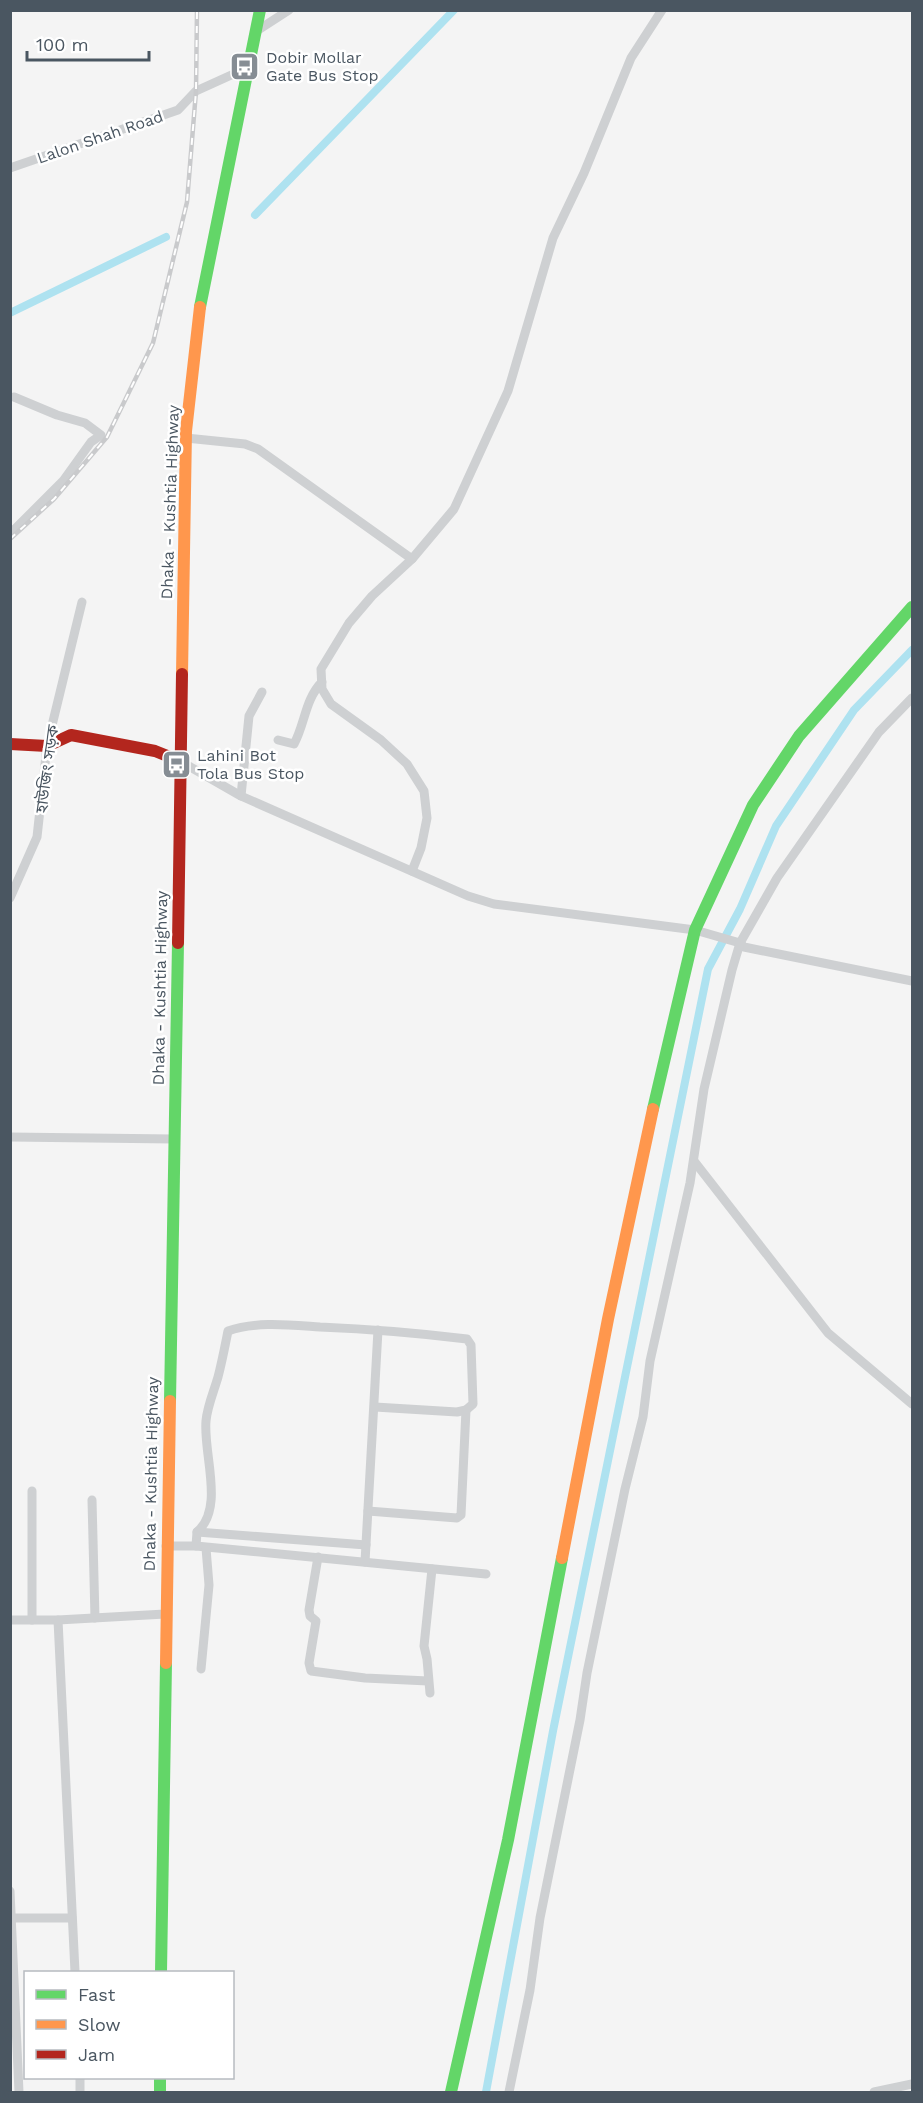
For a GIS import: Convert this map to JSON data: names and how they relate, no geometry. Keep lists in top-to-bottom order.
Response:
{
  "streets": {
    "main road": ["Dhaka - Kushtia Highway"],
    "street": ["Lalon Shah Road", "হাউজিং সড়ক"]
  },
  "crossings": [
    ["Lalon Shah Road", "Dhaka - Kushtia Highway"]
  ],
  "places": {
    "bus stop": ["Dobir Mollar Gate Bus Stop", "Lahini Bot Tola Bus Stop"]
  },
  "legend": ["Fast", "Slow", "Jam"],
  "scale_bar": "100 m"
}
